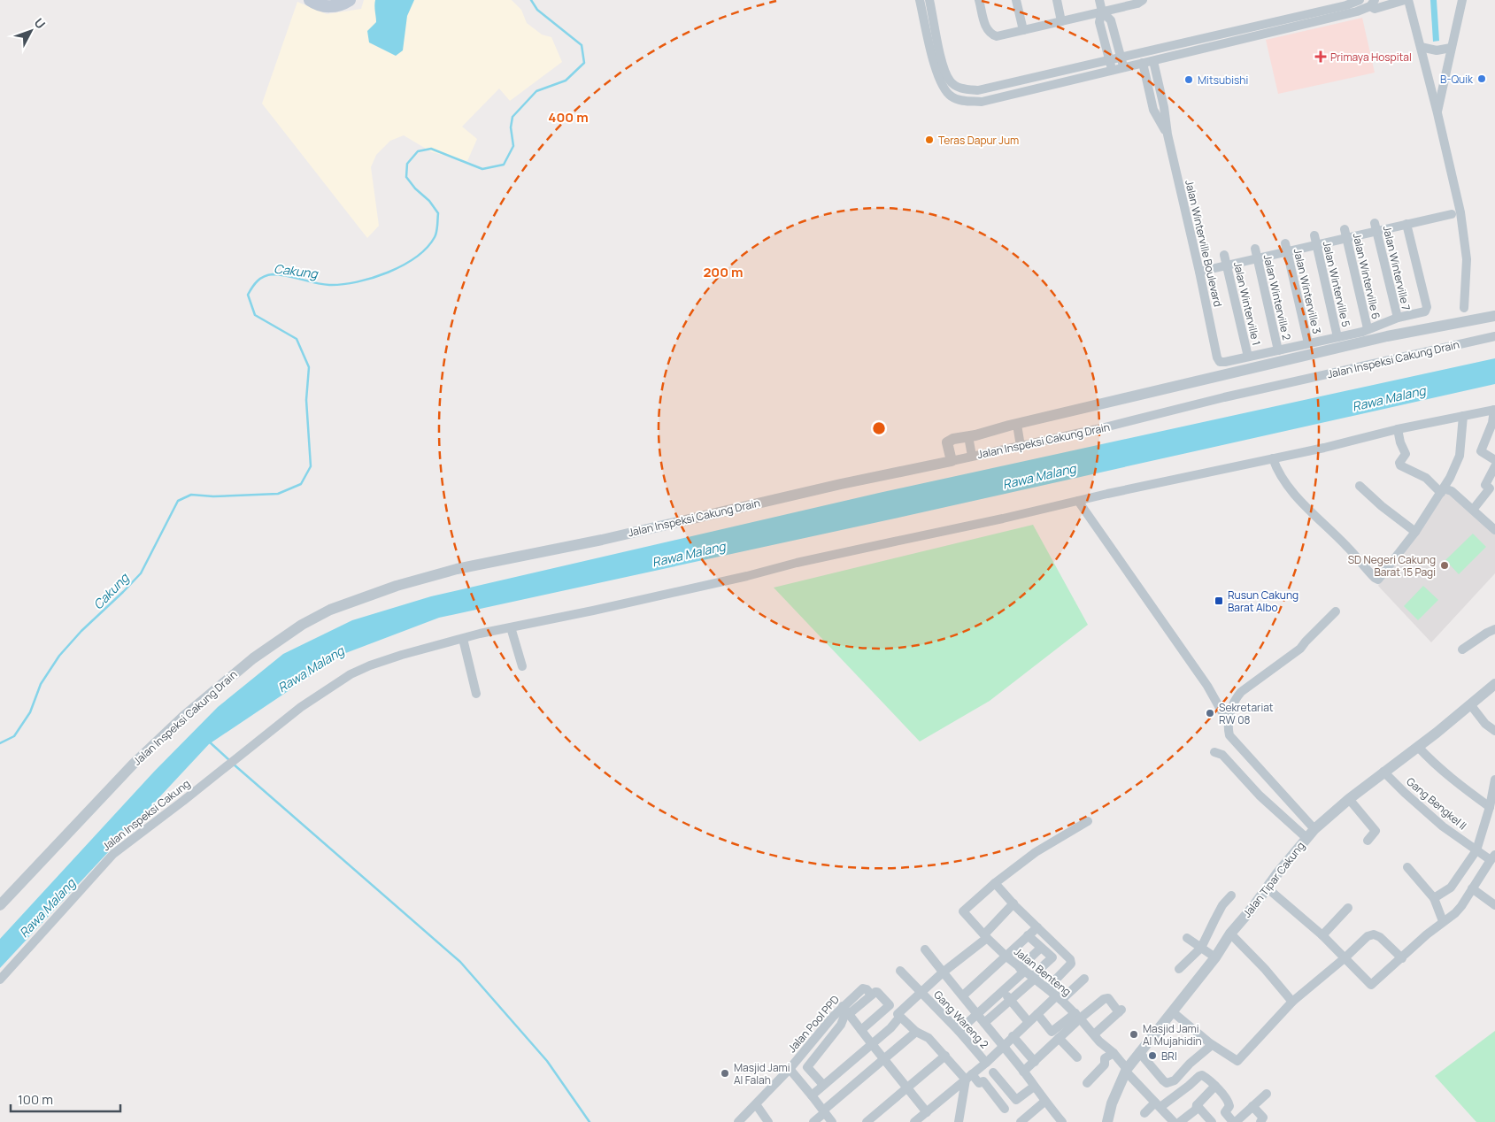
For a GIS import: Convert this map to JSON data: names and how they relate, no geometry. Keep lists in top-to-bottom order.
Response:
{
  "streets": {
    "street": [
      "Jalan Winterville Boulevard",
      "Jalan Winterville 7",
      "Jalan Winterville 6",
      "Jalan Winterville 5",
      "Jalan Winterville 3",
      "Jalan Winterville 2",
      "Jalan Winterville 1",
      "Jalan Inspeksi Cakung Drain",
      "Gang Bengkel II",
      "Jalan Inspeksi Cakung",
      "Jalan Tipar Cakung",
      "Jalan Benteng",
      "Gang Wareng 2",
      "Jalan Pool PPD"
    ]
  },
  "crossings": [
    ["Jalan Winterville Boulevard", "Jalan Winterville 1"],
    ["Gang Bengkel II", "Jalan Tipar Cakung"],
    ["Jalan Tipar Cakung", "Jalan Benteng"]
  ],
  "water": ["Cakung", "Rawa Malang"],
  "places": {
    "health": ["Primaya Hospital"],
    "other": [
      "B-Quik",
      "Mitsubishi",
      "Teras Dapur Jum",
      "SD Negeri Cakung Barat 15 Pagi",
      "Sekretariat RW 08",
      "Masjid Jami Al Mujahidin",
      "BRI",
      "Masjid Jami Al Falah"
    ],
    "transit": ["Rusun Cakung Barat Albo"]
  },
  "scale_bar": "100 m",
  "north": "top right",
  "rings": ["400 m", "200 m"]
}
